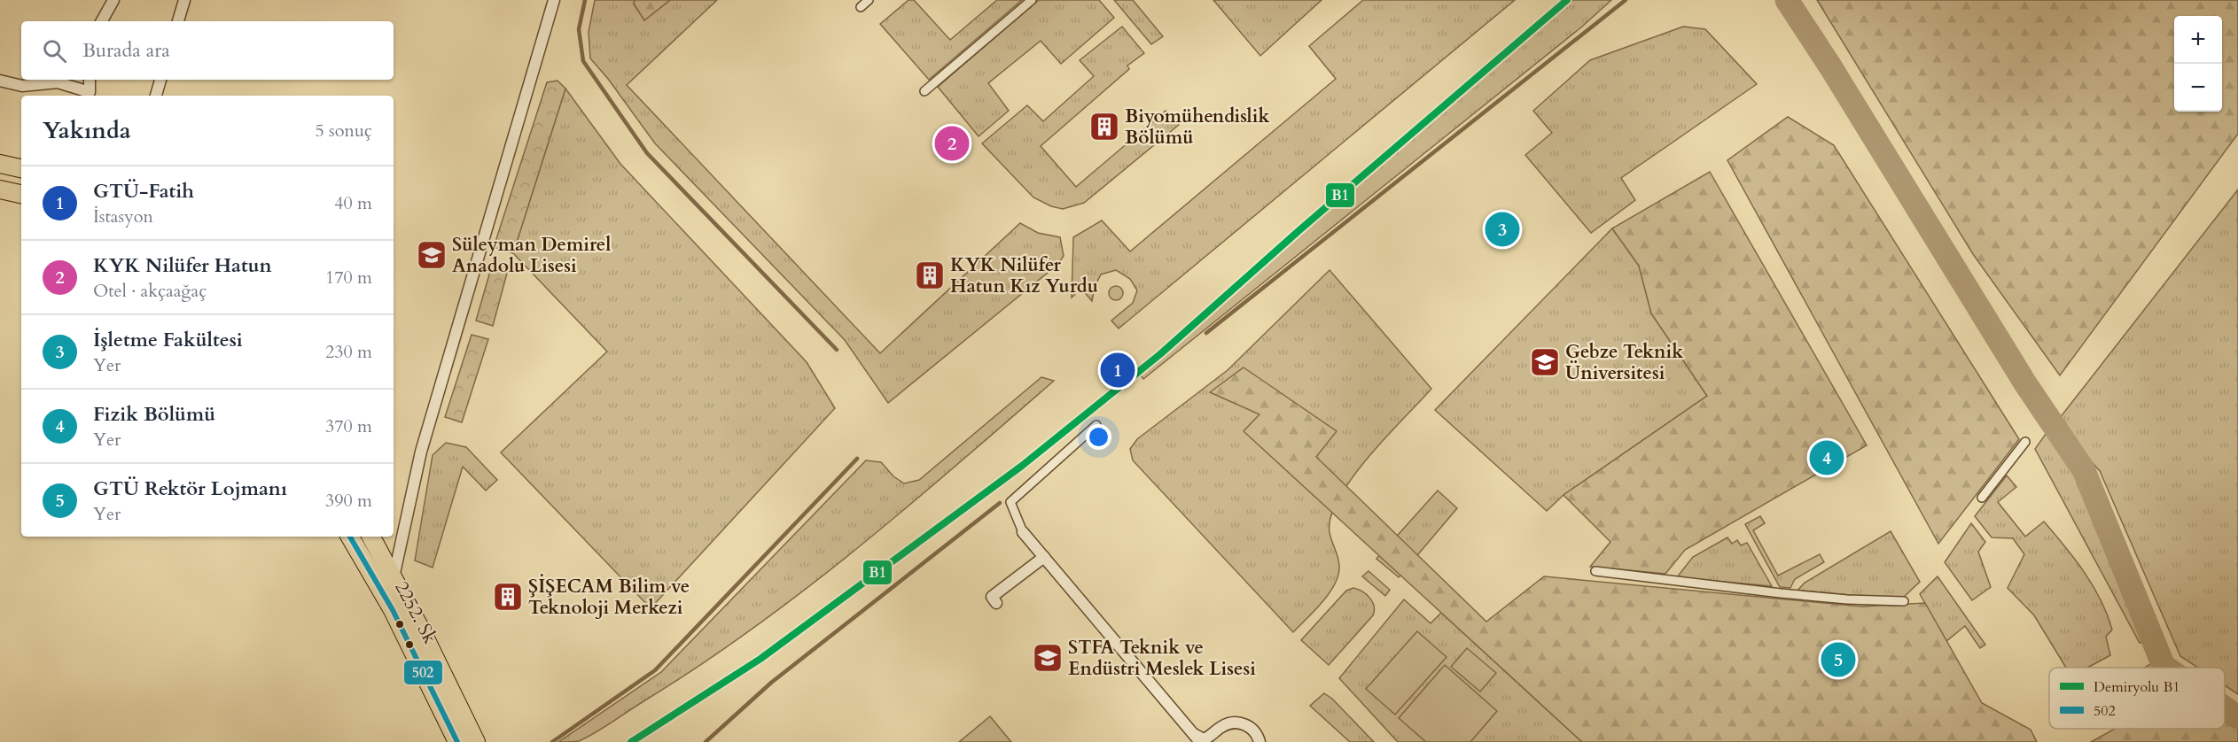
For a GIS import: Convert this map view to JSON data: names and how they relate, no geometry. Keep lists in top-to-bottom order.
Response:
{
  "streets": {
    "main road": ["2252. Sk"]
  },
  "places": {
    "building": ["Biyomühendislik Bölümü", "KYK Nilüfer Hatun Kız Yurdu", "ŞİŞECAM Bilim ve Teknoloji Merkezi"],
    "school or university": ["Süleyman Demirel Anadolu Lisesi", "Gebze Teknik Üniversitesi", "STFA Teknik ve Endüstri Meslek Lisesi"]
  },
  "lines": ["rail line B1", "transit line 502"],
  "legend": ["Demiryolu B1", "502"],
  "page": {
    "map_buttons": ["+", "−"],
    "search": "Burada ara",
    "heading": ["Yakında", "5 sonuç"],
    "pins": [
      "2",
      "3",
      "1",
      "4",
      "5"
    ],
    "list": [
      {
        "mark": "1",
        "name": "GTÜ-Fatih",
        "note": "İstasyon",
        "value": "40 m"
      },
      {
        "mark": "2",
        "name": "KYK Nilüfer Hatun",
        "note": "Otel · akçaağaç",
        "value": "170 m"
      },
      {
        "mark": "3",
        "name": "İşletme Fakültesi",
        "note": "Yer",
        "value": "230 m"
      },
      {
        "mark": "4",
        "name": "Fizik Bölümü",
        "note": "Yer",
        "value": "370 m"
      },
      {
        "mark": "5",
        "name": "GTÜ Rektör Lojmanı",
        "note": "Yer",
        "value": "390 m"
      }
    ]
  }
}
